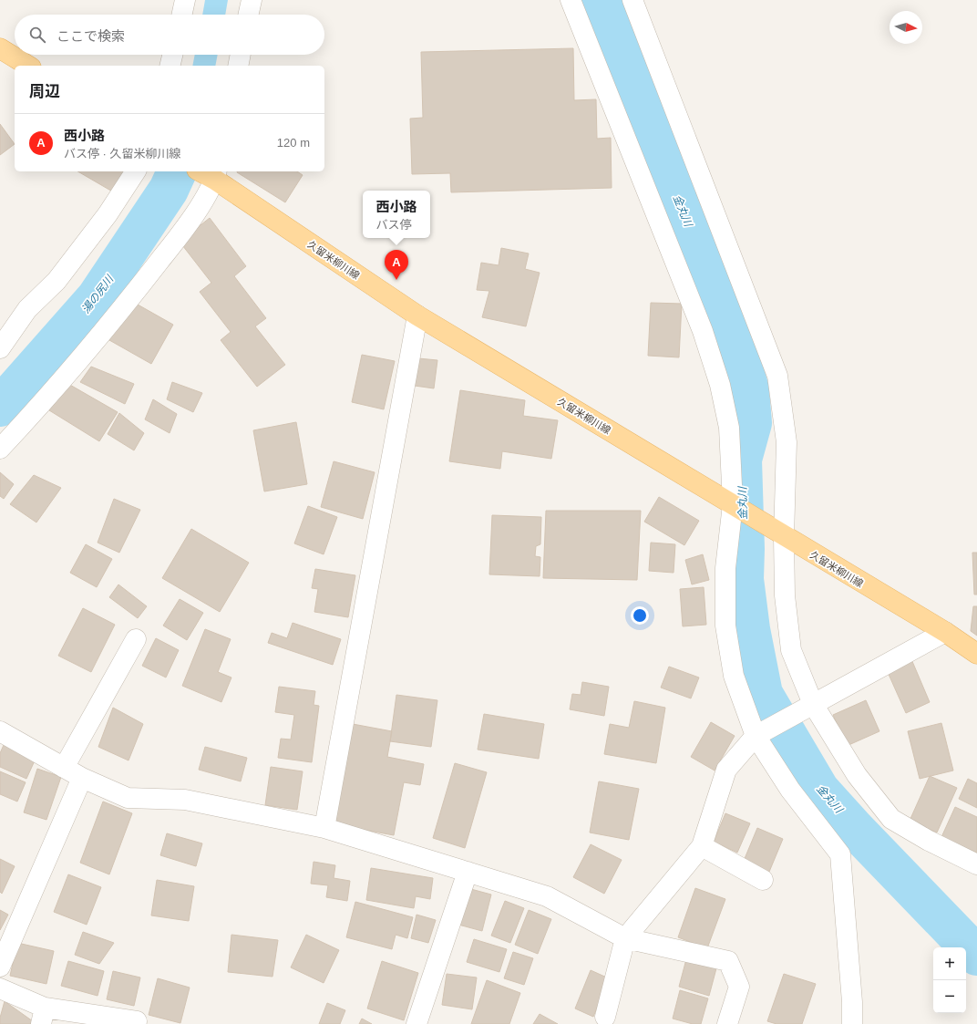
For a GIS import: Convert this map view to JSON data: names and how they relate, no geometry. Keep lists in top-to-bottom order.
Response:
{
  "streets": {
    "main road": ["久留米柳川線"]
  },
  "water": ["金丸川", "湯の尻川"],
  "north": "right",
  "page": {
    "search": "ここで検索",
    "heading": "周辺",
    "list": [
      {
        "mark": "A",
        "name": "西小路",
        "note": "バス停 · 久留米柳川線",
        "value": "120 m"
      }
    ],
    "popup": ["西小路", "バス停"],
    "pins": "A",
    "map_buttons": ["+", "−"]
  }
}
